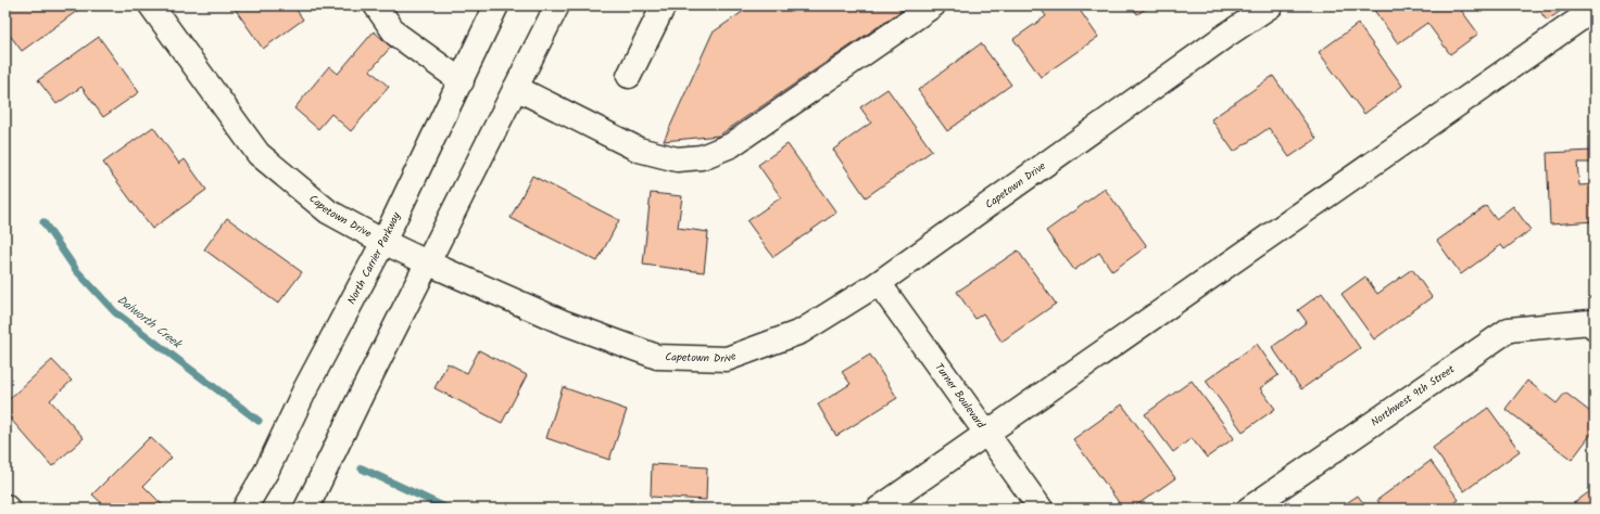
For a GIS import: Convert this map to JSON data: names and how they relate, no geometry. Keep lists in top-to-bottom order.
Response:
{
  "streets": {
    "street": [
      "Capetown Drive",
      "North Carrier Parkway",
      "Turner Boulevard",
      "Northwest 9th Street"
    ]
  },
  "crossings": [
    ["Capetown Drive", "North Carrier Parkway"],
    ["Capetown Drive", "Turner Boulevard"]
  ],
  "water": ["Dalworth Creek"]
}
